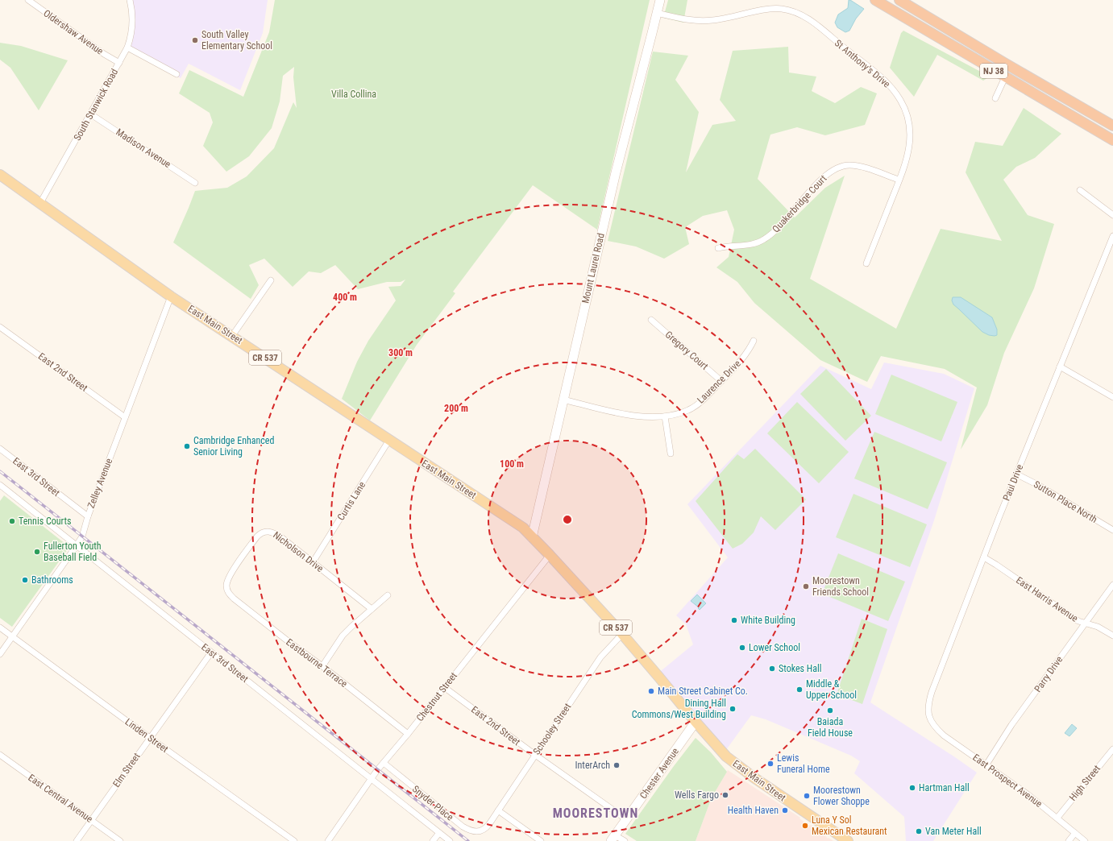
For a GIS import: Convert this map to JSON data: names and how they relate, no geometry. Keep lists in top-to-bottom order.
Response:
{
  "streets": {
    "highway": ["NJ 38"],
    "main road": [
      "Mount Laurel Road",
      "East Main Street",
      "CR 537",
      "Chester Avenue"
    ],
    "street": [
      "Oldershaw Avenue",
      "St Anthony's Drive",
      "South Stanwick Road",
      "Madison Avenue",
      "Quakerbridge Court",
      "Gregory Court",
      "East 2nd Street",
      "Laurence Drive",
      "East 3rd Street",
      "Paul Drive",
      "Zelley Avenue",
      "Curtis Lane",
      "Sutton Place North",
      "Nicholson Drive",
      "East Harris Avenue",
      "Eastbourne Terrace",
      "Parry Drive",
      "Chestnut Street",
      "Schooley Street",
      "Linden Street",
      "Elm Street",
      "East Prospect Avenue",
      "High Street",
      "East Central Avenue",
      "Snyder Place"
    ]
  },
  "crossings": [
    ["Oldershaw Avenue", "South Stanwick Road"],
    ["St Anthony's Drive", "Quakerbridge Court"],
    ["St Anthony's Drive", "Mount Laurel Road"],
    ["South Stanwick Road", "Madison Avenue"],
    ["South Stanwick Road", "East Main Street"],
    ["Mount Laurel Road", "East Main Street"],
    ["Mount Laurel Road", "Laurence Drive"],
    ["East Main Street", "Zelley Avenue"],
    ["East Main Street", "Curtis Lane"],
    ["East Main Street", "Chestnut Street"],
    ["East Main Street", "Schooley Street"],
    ["East Main Street", "Chester Avenue"],
    ["Gregory Court", "Laurence Drive"],
    ["East 2nd Street", "Zelley Avenue"],
    ["East 2nd Street", "Chestnut Street"],
    ["East 2nd Street", "Schooley Street"],
    ["East 2nd Street", "Chester Avenue"],
    ["East 3rd Street", "Zelley Avenue"],
    ["East 3rd Street", "Chestnut Street"],
    ["East 3rd Street", "Elm Street"],
    ["Paul Drive", "Sutton Place North"],
    ["Paul Drive", "East Harris Avenue"],
    ["Paul Drive", "East Prospect Avenue"],
    ["Zelley Avenue", "Linden Street"],
    ["Curtis Lane", "Nicholson Drive"],
    ["Nicholson Drive", "Eastbourne Terrace"],
    ["East Harris Avenue", "Parry Drive"],
    ["Eastbourne Terrace", "Chestnut Street"],
    ["Parry Drive", "East Prospect Avenue"],
    ["Chestnut Street", "Snyder Place"],
    ["Schooley Street", "Snyder Place"],
    ["Linden Street", "Elm Street"],
    ["Elm Street", "East Central Avenue"],
    ["East Prospect Avenue", "High Street"]
  ],
  "districts": ["MOORESTOWN"],
  "parks": ["Villa Collina"],
  "places": [
    "South Valley Elementary School",
    "Cambridge Enhanced Senior Living",
    "Tennis Courts",
    "Fullerton Youth Baseball Field",
    "Bathrooms",
    "Moorestown Friends School",
    "White Building",
    "Lower School",
    "Stokes Hall",
    "Middle & Upper School",
    "Main Street Cabinet Co.",
    "Dining Hall Commons/West Building",
    "Baiada Field House",
    "Lewis Funeral Home",
    "InterArch",
    "Hartman Hall",
    "Wells Fargo",
    "Moorestown Flower Shoppe",
    "Health Haven",
    "Luna Y Sol Mexican Restaurant",
    "Van Meter Hall"
  ],
  "rings": [
    "400 m",
    "300 m",
    "200 m",
    "100 m"
  ]
}
